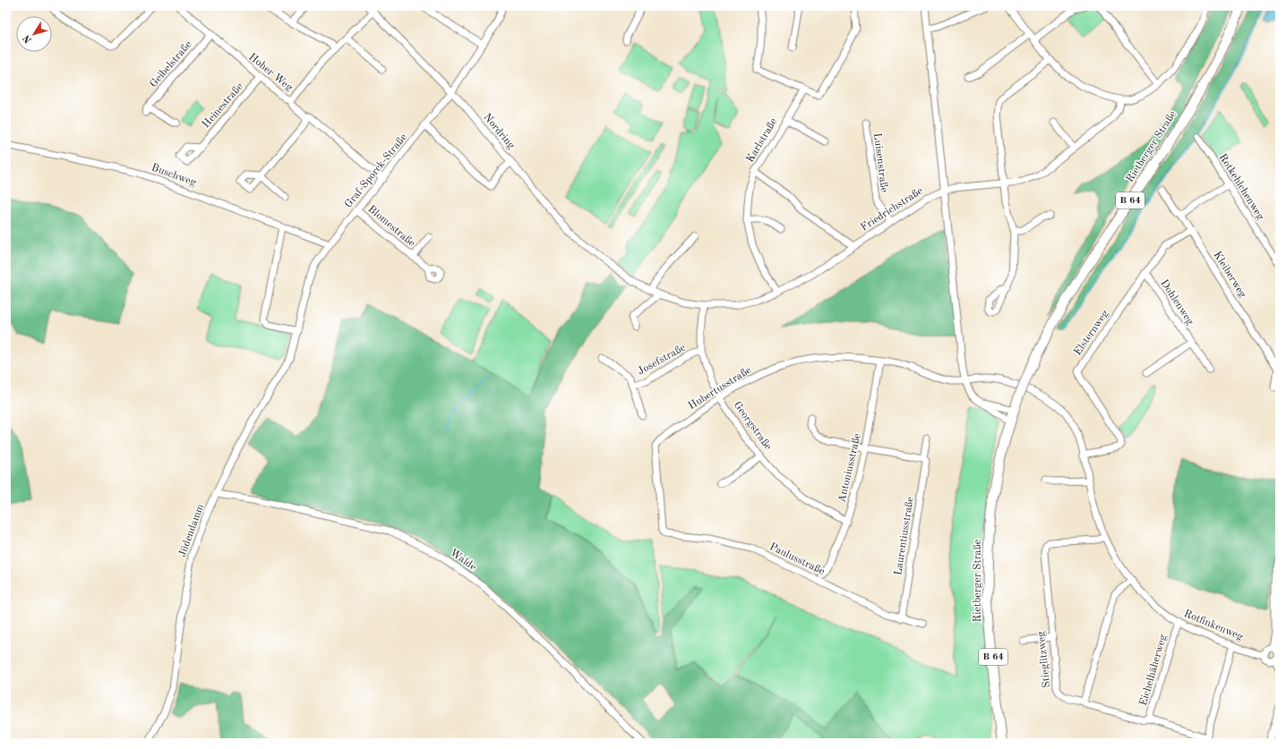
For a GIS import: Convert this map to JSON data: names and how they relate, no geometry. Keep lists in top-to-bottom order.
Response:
{
  "streets": {
    "main road": ["Rietberger Straße", "B 64"],
    "street": [
      "Geibelstraße",
      "Hoher Weg",
      "Heinestraße",
      "Nordring",
      "Karlstraße",
      "Luisenstraße",
      "Graf-Sporck-Straße",
      "Buschweg",
      "Rotkehlchenweg",
      "Friedrichstraße",
      "Blomestraße",
      "Kleiberweg",
      "Dohlenweg",
      "Elsternweg",
      "Josefstraße",
      "Hubertusstraße",
      "Georgstraße",
      "Antoniusstraße",
      "Jüdendamm",
      "Laurentiusstraße",
      "Paulusstraße",
      "Walde",
      "Rotfinkenweg",
      "Stieglitzweg",
      "Eichelhäherweg"
    ]
  },
  "crossings": [
    ["Geibelstraße", "Hoher Weg"],
    ["Hoher Weg", "Heinestraße"],
    ["Hoher Weg", "Graf-Sporck-Straße"],
    ["Nordring", "Graf-Sporck-Straße"],
    ["Karlstraße", "Friedrichstraße"],
    ["Luisenstraße", "Friedrichstraße"],
    ["Graf-Sporck-Straße", "Buschweg"],
    ["Graf-Sporck-Straße", "Blomestraße"],
    ["Graf-Sporck-Straße", "Jüdendamm"],
    ["Friedrichstraße", "Georgstraße"],
    ["Kleiberweg", "Elsternweg"],
    ["Dohlenweg", "Elsternweg"],
    ["Elsternweg", "Rotfinkenweg"],
    ["Josefstraße", "Georgstraße"],
    ["Hubertusstraße", "Georgstraße"],
    ["Hubertusstraße", "Antoniusstraße"],
    ["Hubertusstraße", "Paulusstraße"],
    ["Hubertusstraße", "Rotfinkenweg"],
    ["Georgstraße", "Antoniusstraße"],
    ["Jüdendamm", "Walde"],
    ["Laurentiusstraße", "Paulusstraße"],
    ["Rotfinkenweg", "Stieglitzweg"],
    ["Rotfinkenweg", "Eichelhäherweg"]
  ],
  "north": "bottom left"
}
